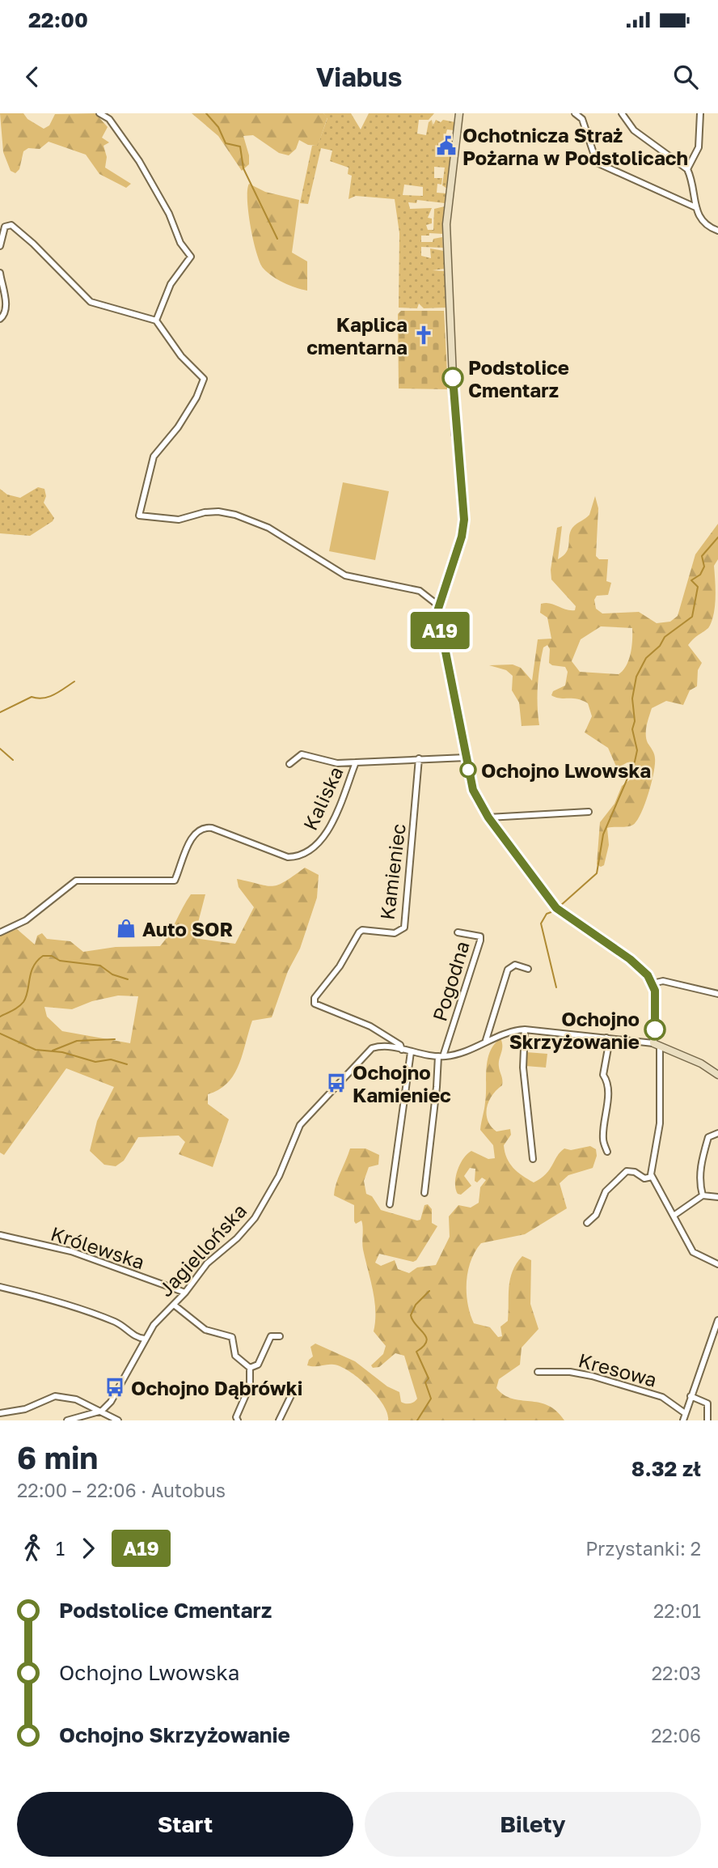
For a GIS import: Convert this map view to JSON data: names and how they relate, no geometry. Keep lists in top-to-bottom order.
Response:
{
  "streets": {
    "street": [
      "Kaliska",
      "Kamieniec",
      "Pogodna",
      "Królewska",
      "Jagiellońska",
      "Kresowa"
    ]
  },
  "crossings": [
    ["Kaliska", "Kamieniec"],
    ["Kamieniec", "Jagiellońska"],
    ["Pogodna", "Jagiellońska"],
    ["Królewska", "Jagiellońska"]
  ],
  "places": {
    "public building": ["Ochotnicza Straż Pożarna w Podstolicach"],
    "church": ["Kaplica cmentarna"],
    "other": ["Podstolice Cmentarz", "Ochojno Lwowska", "Ochojno Skrzyżowanie"],
    "shop": ["Auto SOR"],
    "bus stop": ["Ochojno Kamieniec", "Ochojno Dąbrówki"]
  },
  "lines": ["bus line A19"],
  "page": {
    "status": "22:00",
    "header": "Viabus",
    "on_map": "A19",
    "heading": ["6 min", "22:00 – 22:06 · Autobus", "8.32 zł"],
    "legs": ["1", "A19", "Przystanki: 2"],
    "list": [
      {
        "name": "Podstolice Cmentarz",
        "value": "22:01"
      },
      {
        "name": "Ochojno Lwowska",
        "value": "22:03"
      },
      {
        "name": "Ochojno Skrzyżowanie",
        "value": "22:06"
      }
    ],
    "buttons": ["Start", "Bilety"]
  }
}
